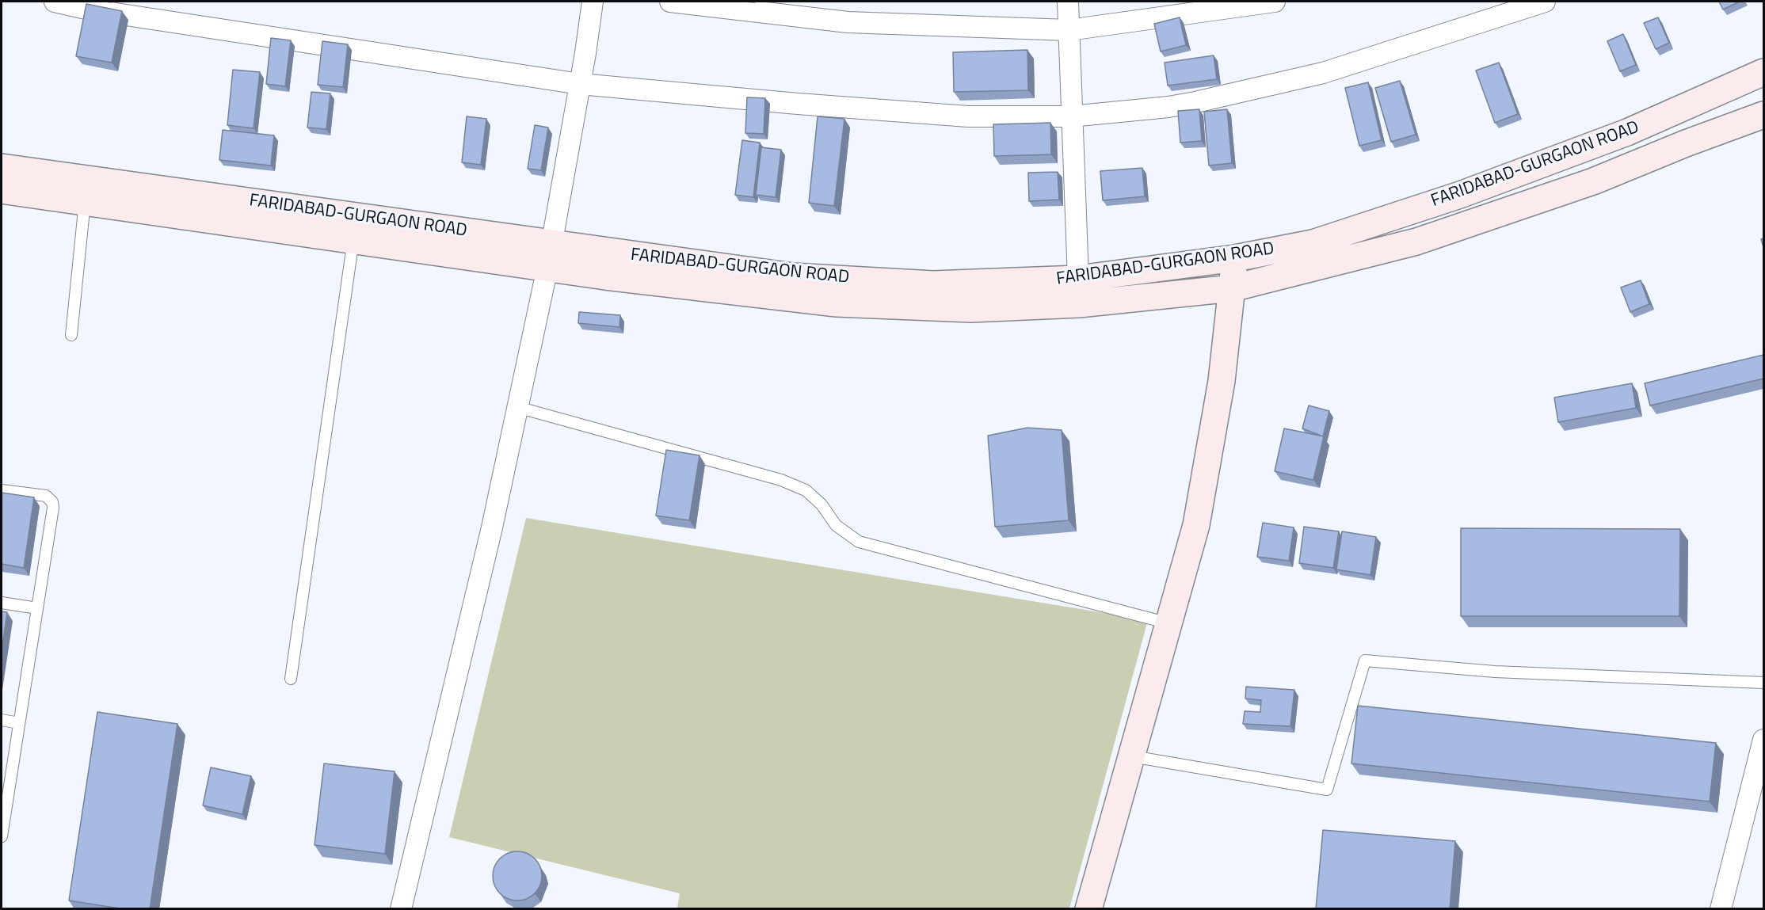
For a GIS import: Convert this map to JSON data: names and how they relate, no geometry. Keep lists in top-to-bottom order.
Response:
{
  "streets": {
    "main road": ["FARIDABAD-GURGAON ROAD"]
  }
}
